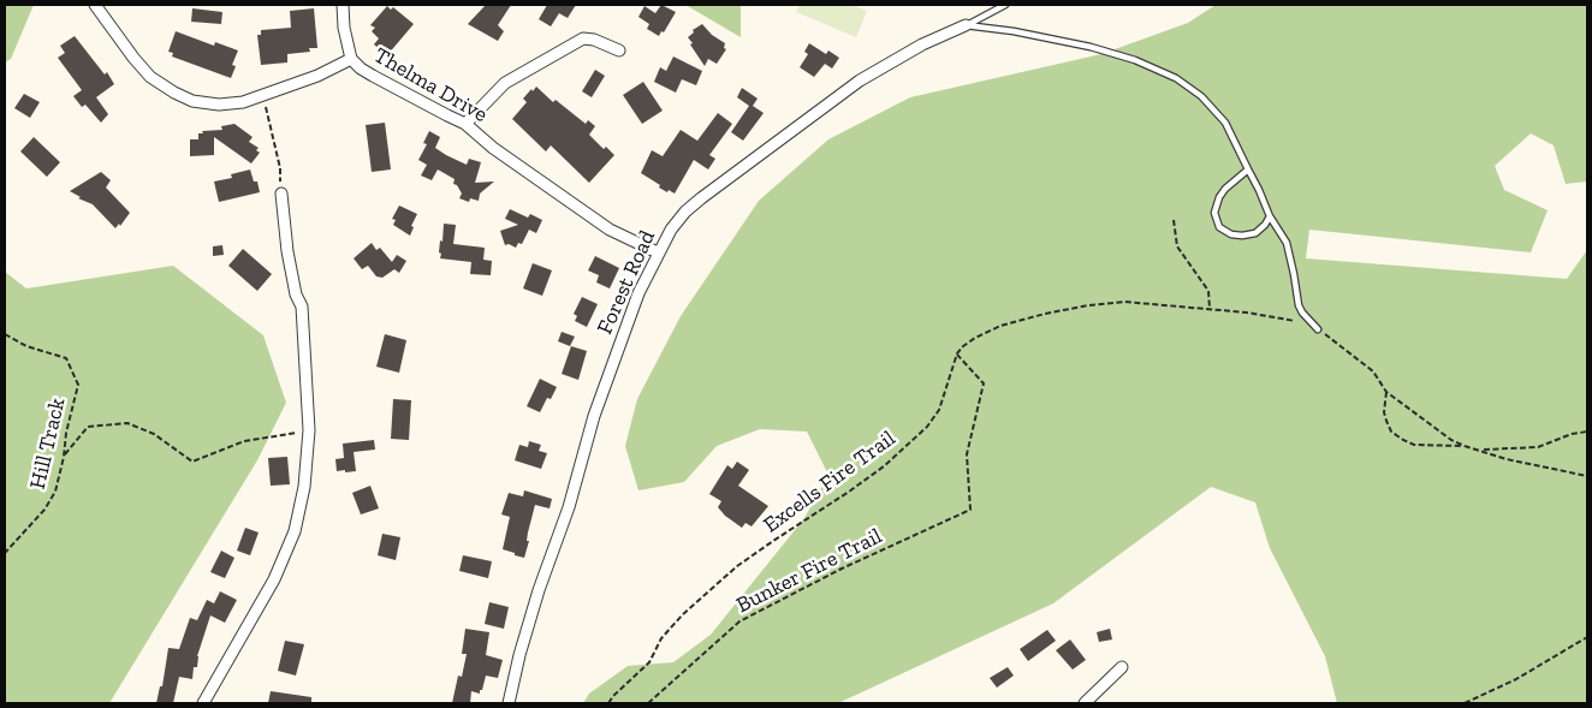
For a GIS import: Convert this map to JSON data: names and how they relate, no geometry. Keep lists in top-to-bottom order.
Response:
{
  "streets": {
    "street": ["Thelma Drive", "Forest Road"],
    "path": ["Hill Track", "Excells Fire Trail", "Bunker Fire Trail"]
  },
  "crossings": [
    ["Thelma Drive", "Forest Road"],
    ["Excells Fire Trail", "Bunker Fire Trail"]
  ]
}
